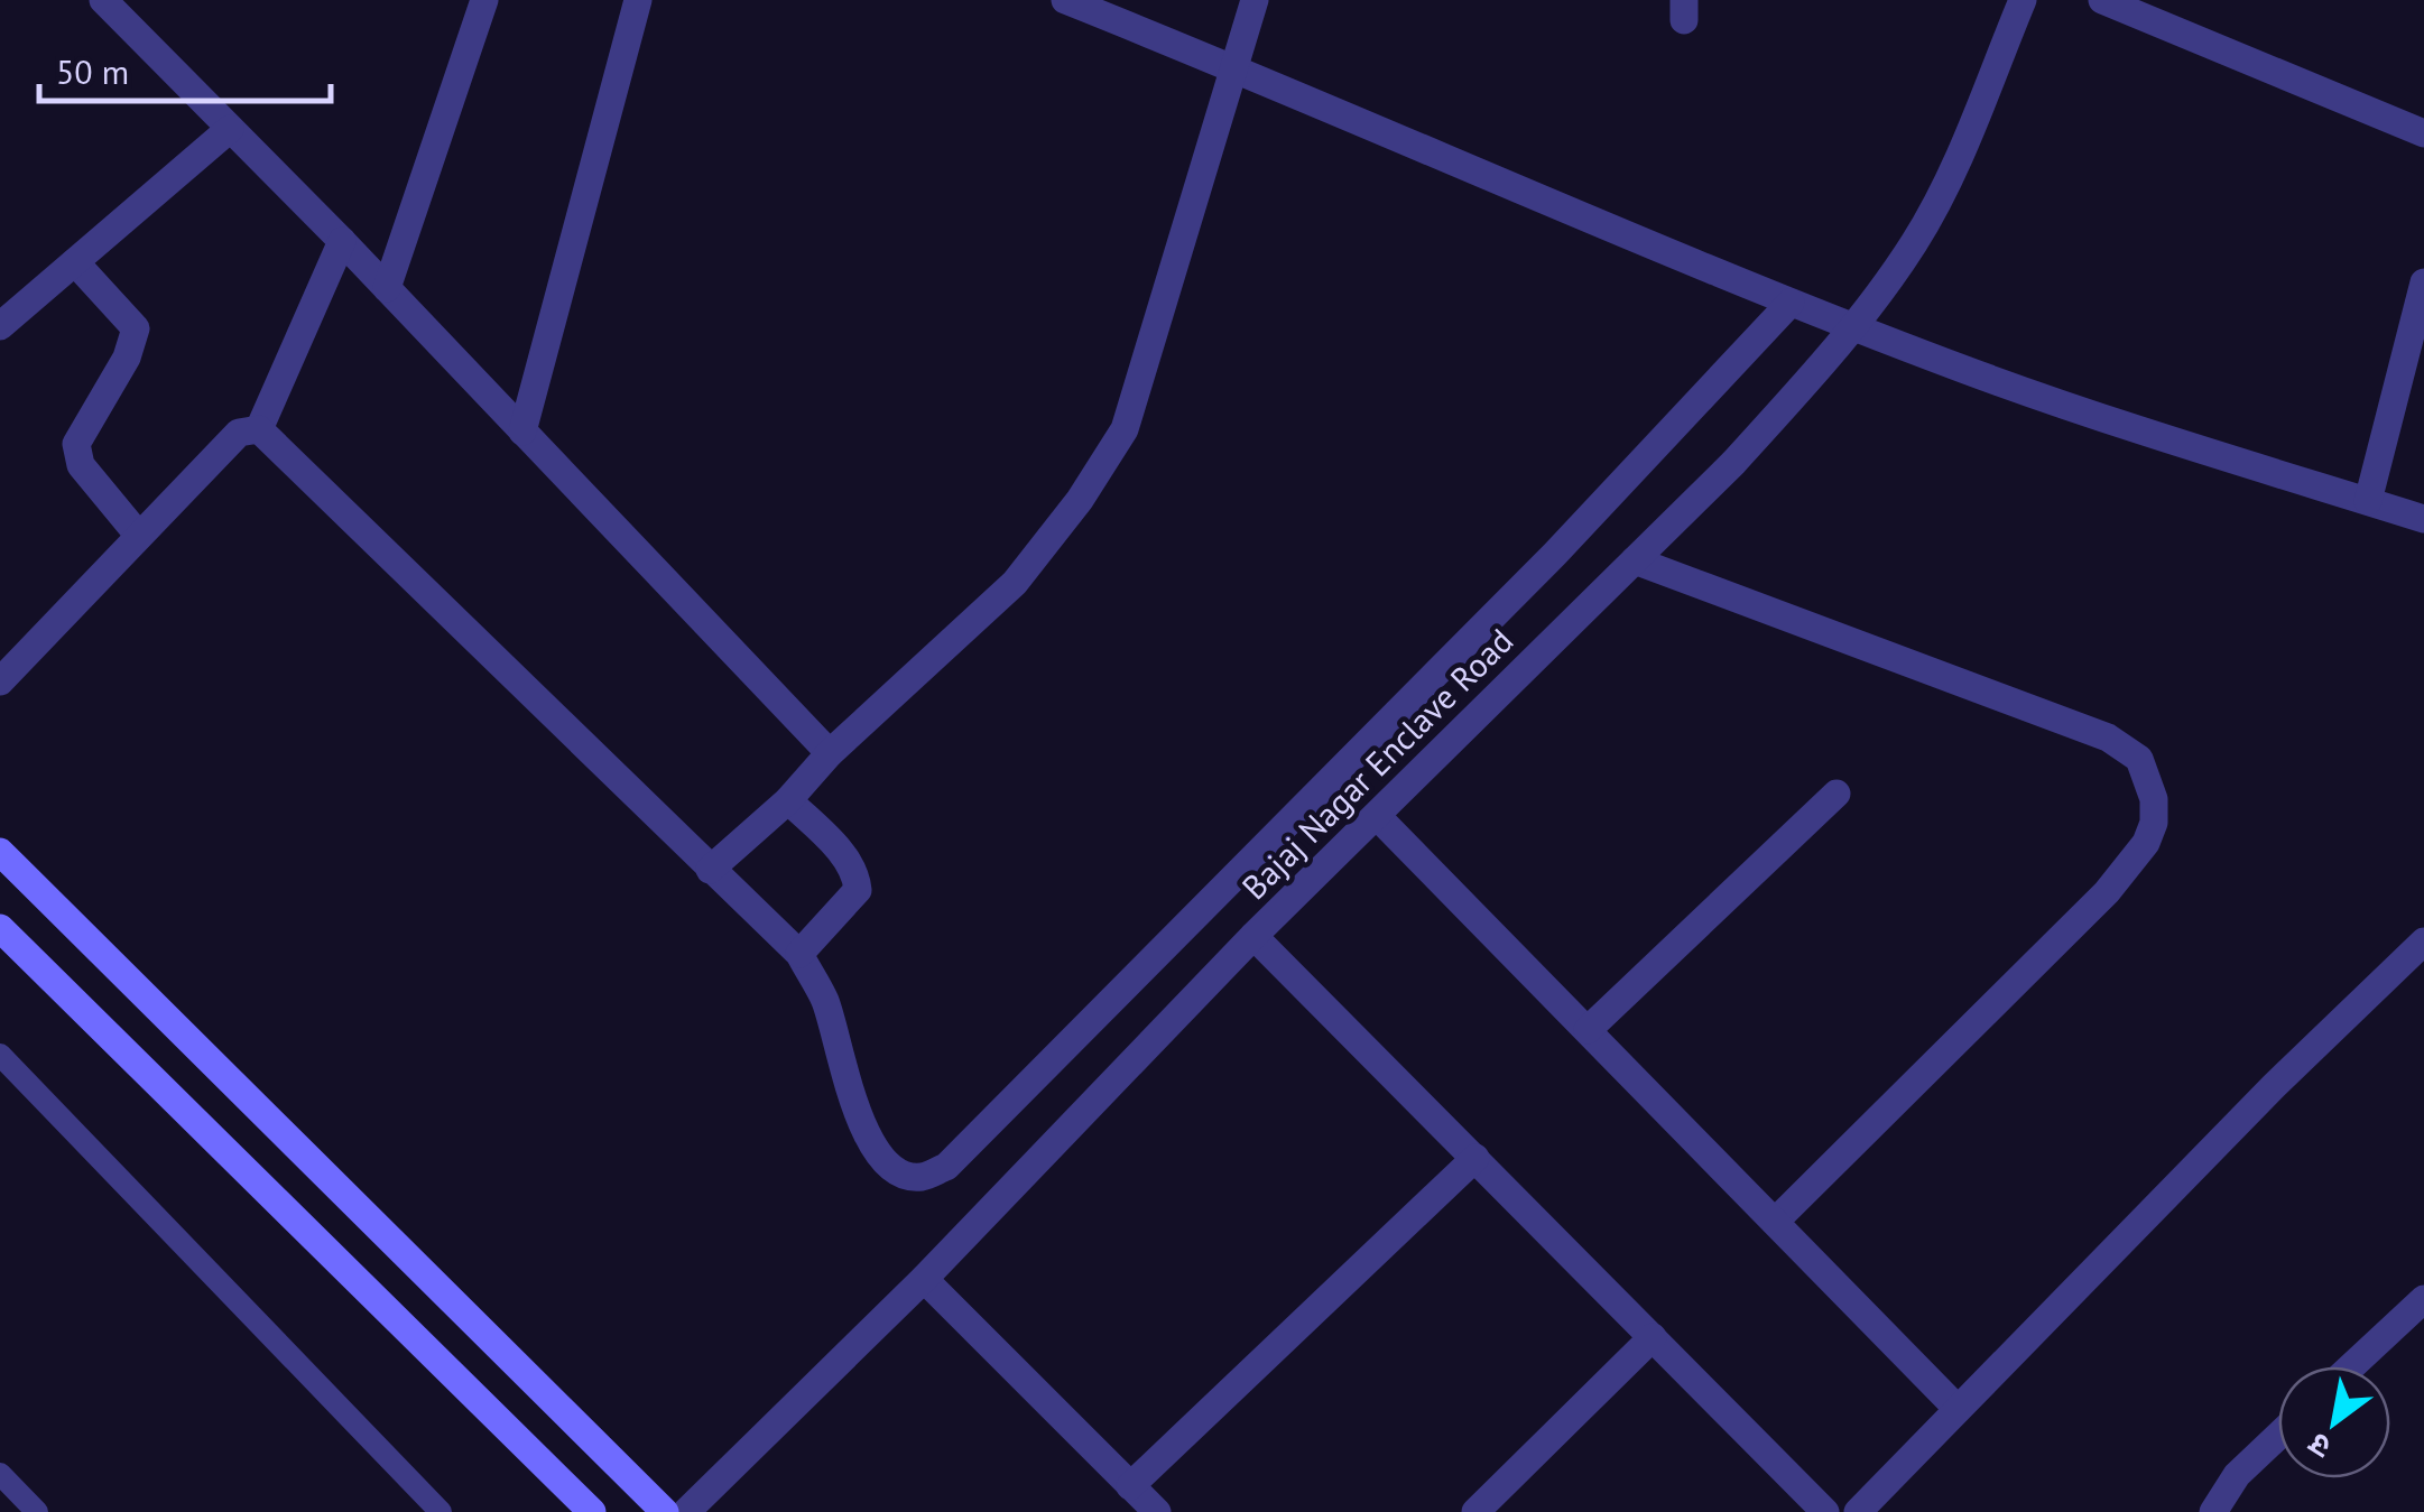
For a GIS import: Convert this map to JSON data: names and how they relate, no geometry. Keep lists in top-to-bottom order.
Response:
{
  "streets": {
    "street": ["Bajaj Nagar Enclave Road"]
  },
  "scale_bar": "50 m",
  "north": "bottom left"
}
